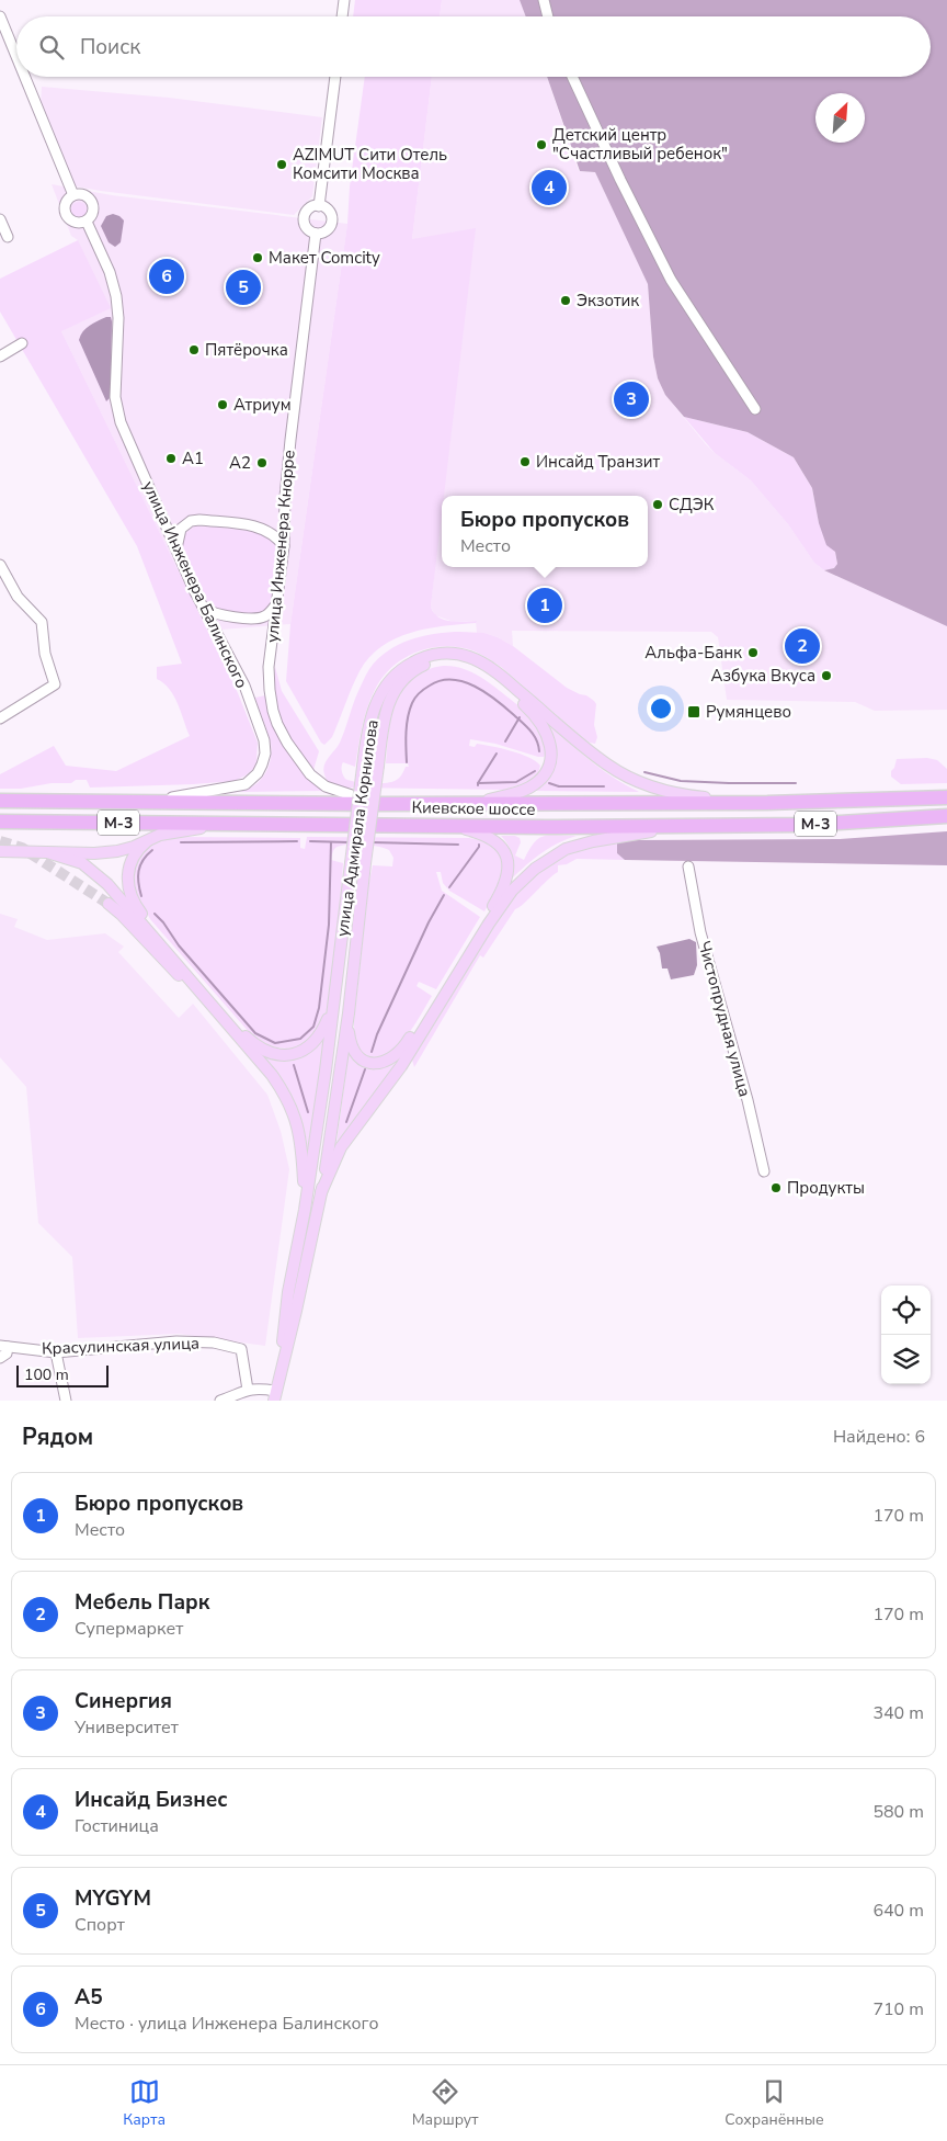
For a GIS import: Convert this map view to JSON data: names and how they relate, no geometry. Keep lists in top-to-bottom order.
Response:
{
  "streets": {
    "highway": ["Киевское шоссе", "М-3"],
    "main road": ["улица Адмирала Корнилова"],
    "street": [
      "улица Инженера Кнорре",
      "улица Инженера Балинского",
      "Чистопрудная улица",
      "Красулинская улица"
    ]
  },
  "crossings": [
    ["улица Инженера Кнорре", "улица Инженера Балинского"],
    ["улица Инженера Кнорре", "Киевское шоссе"],
    ["улица Инженера Балинского", "Киевское шоссе"],
    ["Киевское шоссе", "улица Адмирала Корнилова"]
  ],
  "places": {
    "other": [
      "Детский центр \"Счастливый ребенок\"",
      "AZIMUT Сити Отель Комсити Москва",
      "Макет Comcity",
      "Экзотик",
      "Пятёрочка",
      "Атриум",
      "А1",
      "Инсайд Транзит",
      "А2",
      "СДЭК",
      "Альфа-Банк",
      "Азбука Вкуса",
      "Продукты"
    ],
    "transit": ["Румянцево"]
  },
  "scale_bar": "100 m",
  "north": "top right",
  "page": {
    "search": "Поиск",
    "pins": [
      "4",
      "6",
      "5",
      "3",
      "1",
      "2"
    ],
    "popup": ["Бюро пропусков", "Место"],
    "scale": "100 m",
    "heading": ["Рядом", "Найдено: 6"],
    "list": [
      {
        "mark": "1",
        "name": "Бюро пропусков",
        "note": "Место",
        "value": "170 m"
      },
      {
        "mark": "2",
        "name": "Мебель Парк",
        "note": "Супермаркет",
        "value": "170 m"
      },
      {
        "mark": "3",
        "name": "Синергия",
        "note": "Университет",
        "value": "340 m"
      },
      {
        "mark": "4",
        "name": "Инсайд Бизнес",
        "note": "Гостиница",
        "value": "580 m"
      },
      {
        "mark": "5",
        "name": "MYGYM",
        "note": "Спорт",
        "value": "640 m"
      },
      {
        "mark": "6",
        "name": "А5",
        "note": "Место · улица Инженера Балинского",
        "value": "710 m"
      }
    ],
    "nav": ["Карта", "Маршрут", "Сохранённые"]
  }
}
